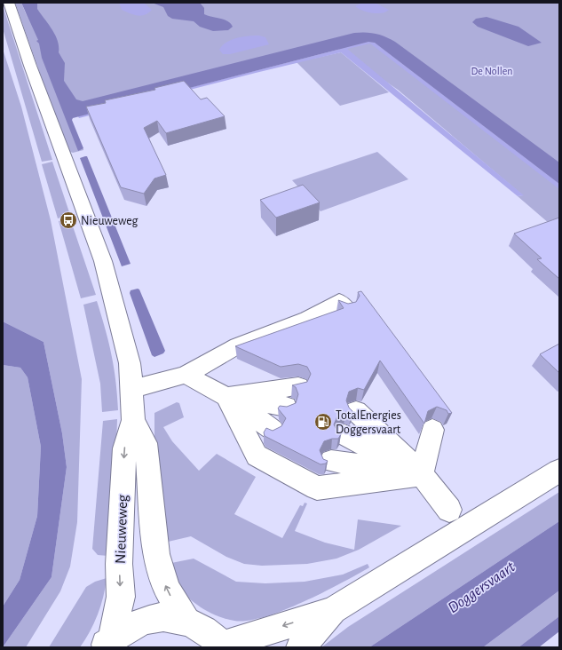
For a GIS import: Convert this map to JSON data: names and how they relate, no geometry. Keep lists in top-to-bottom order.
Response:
{
  "streets": {
    "street": ["Nieuweweg"]
  },
  "water": ["Doggersvaart"],
  "parks": ["De Nollen"],
  "places": {
    "bus stop": ["Nieuweweg"],
    "fuel station": ["TotalEnergies Doggersvaart"]
  }
}
